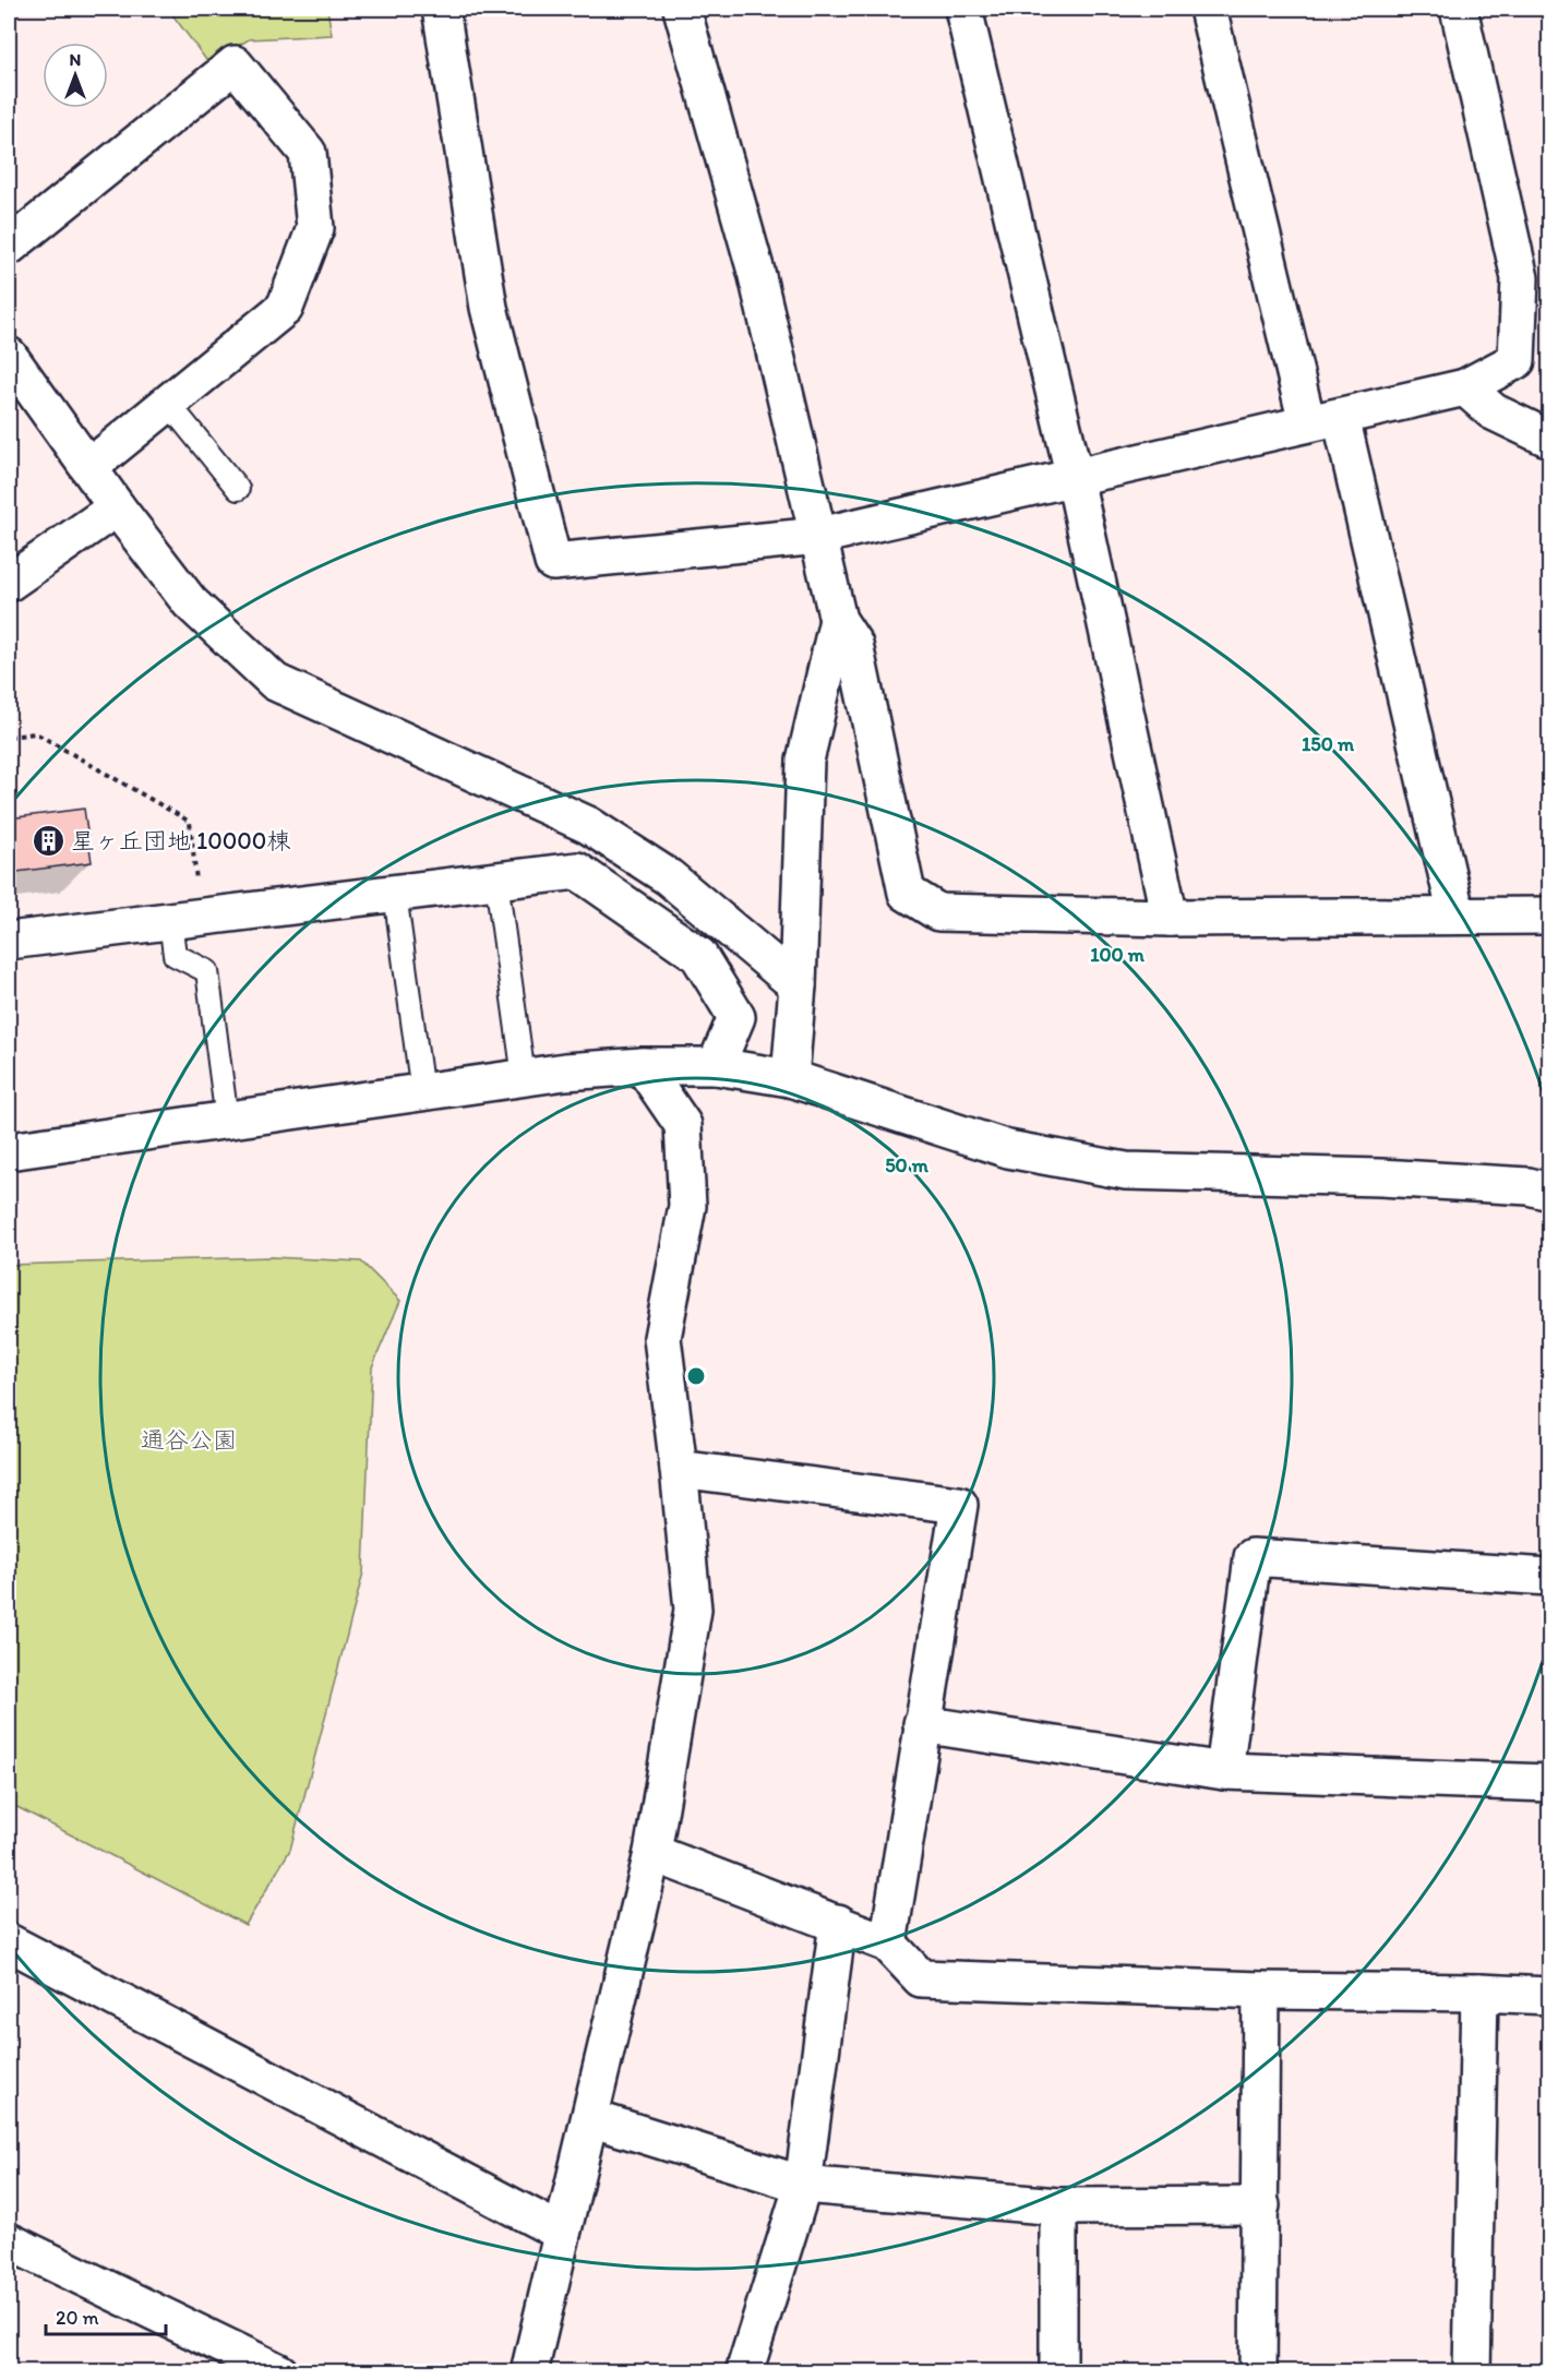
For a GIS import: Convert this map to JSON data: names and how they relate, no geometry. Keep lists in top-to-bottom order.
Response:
{
  "parks": ["通谷公園"],
  "places": {
    "building": ["星ヶ丘団地 10000棟"]
  },
  "scale_bar": "20 m",
  "north": "top",
  "rings": ["150 m", "100 m", "50 m"]
}
